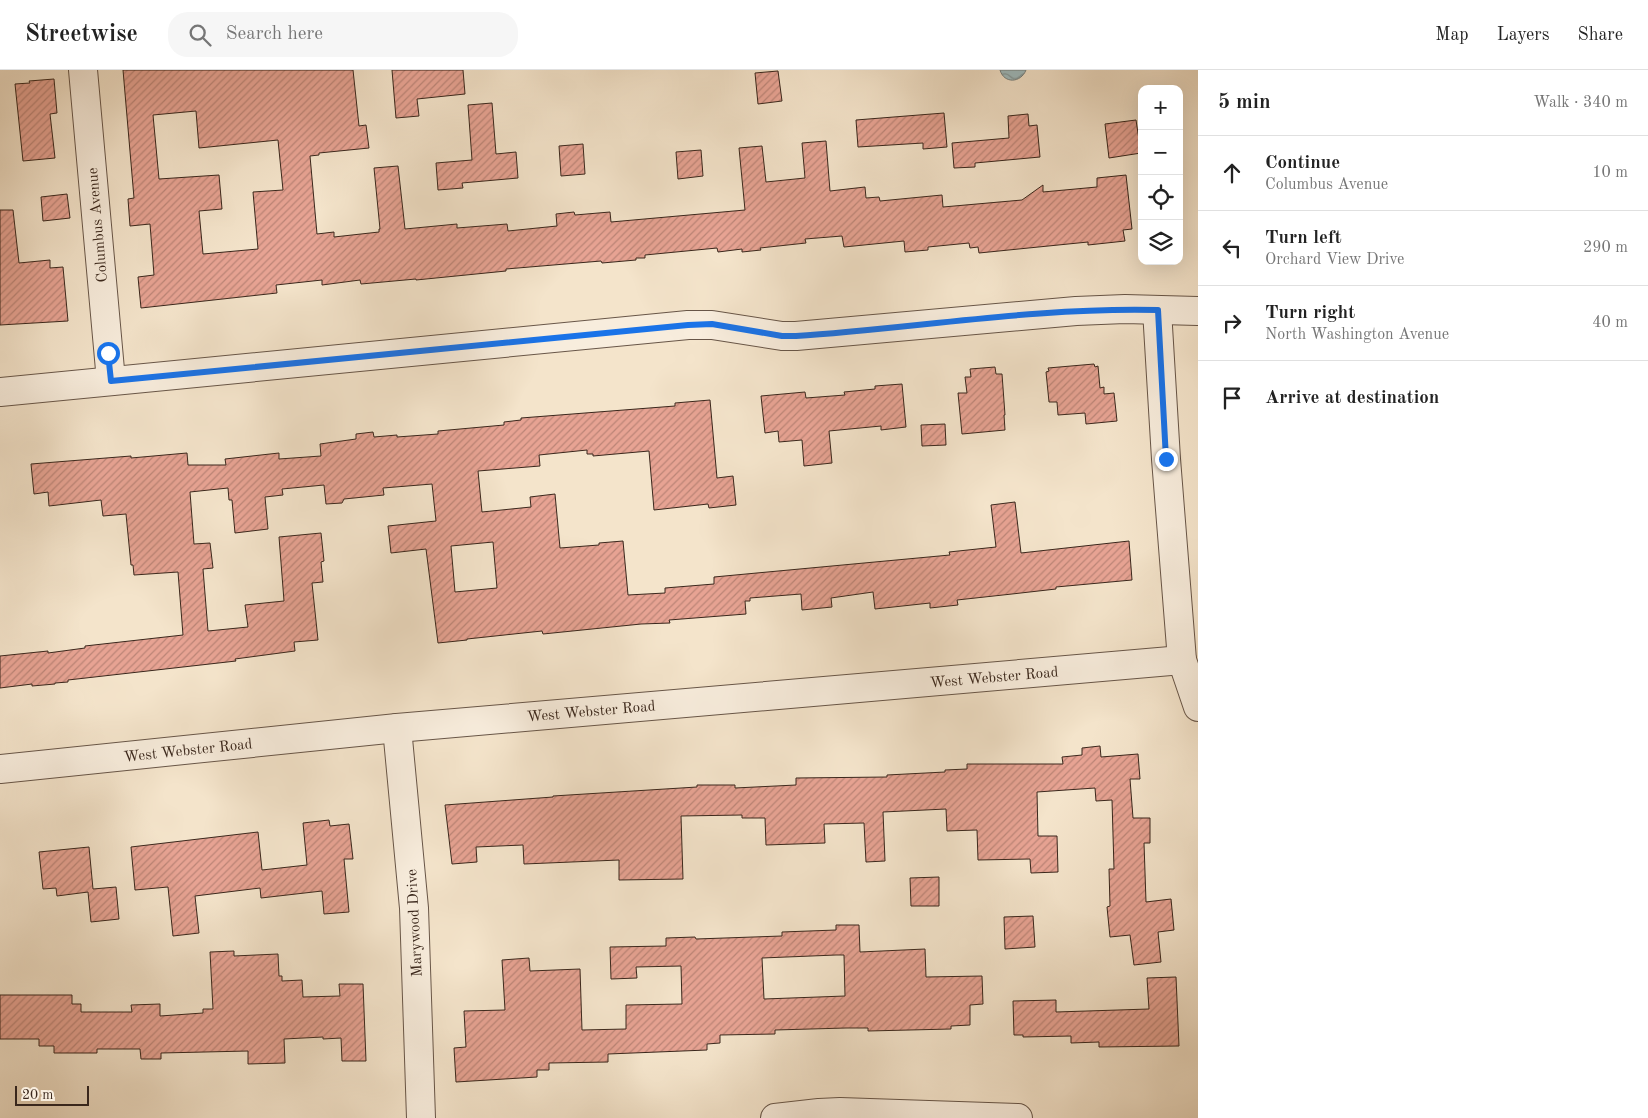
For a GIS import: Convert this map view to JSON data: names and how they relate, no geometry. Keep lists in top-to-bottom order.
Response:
{
  "streets": {
    "street": ["Columbus Avenue", "West Webster Road", "Marywood Drive"]
  },
  "crossings": [
    ["West Webster Road", "Marywood Drive"]
  ],
  "scale_bar": "20 m",
  "page": {
    "header": "Streetwise",
    "search": "Search here",
    "nav": ["Map", "Layers", "Share"],
    "heading": ["5 min", "Walk · 340 m"],
    "map_buttons": ["+", "−"],
    "list": [
      ["Continue", "Columbus Avenue", "10 m"],
      ["Turn left", "Orchard View Drive", "290 m"],
      ["Turn right", "North Washington Avenue", "40 m"],
      "Arrive at destination"
    ],
    "scale": "20 m"
  }
}
